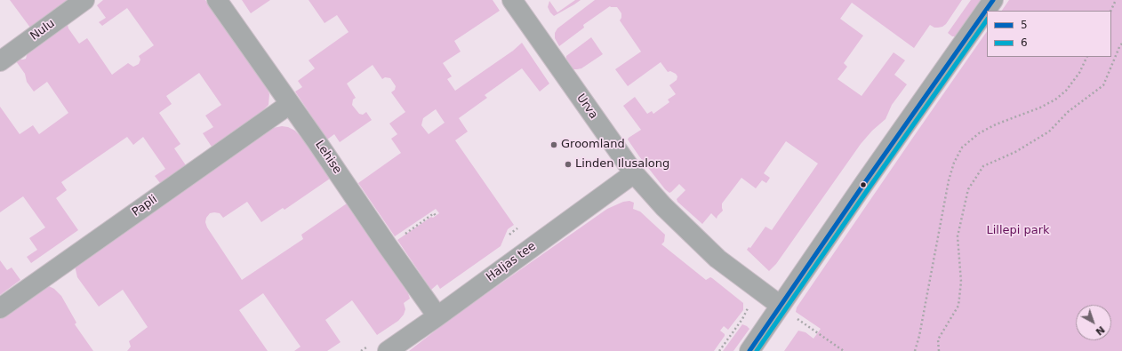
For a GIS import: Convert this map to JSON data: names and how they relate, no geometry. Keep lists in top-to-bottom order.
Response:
{
  "streets": {
    "street": [
      "Nulu",
      "Urva",
      "Lehise",
      "Papli",
      "Haljas tee"
    ]
  },
  "crossings": [
    ["Urva", "Haljas tee"],
    ["Lehise", "Papli"],
    ["Lehise", "Haljas tee"]
  ],
  "parks": ["Lillepi park"],
  "places": ["Groomland", "Linden Ilusalong"],
  "lines": ["transit line 5", "transit line 6"],
  "legend": ["5", "6"],
  "north": "bottom right"
}
